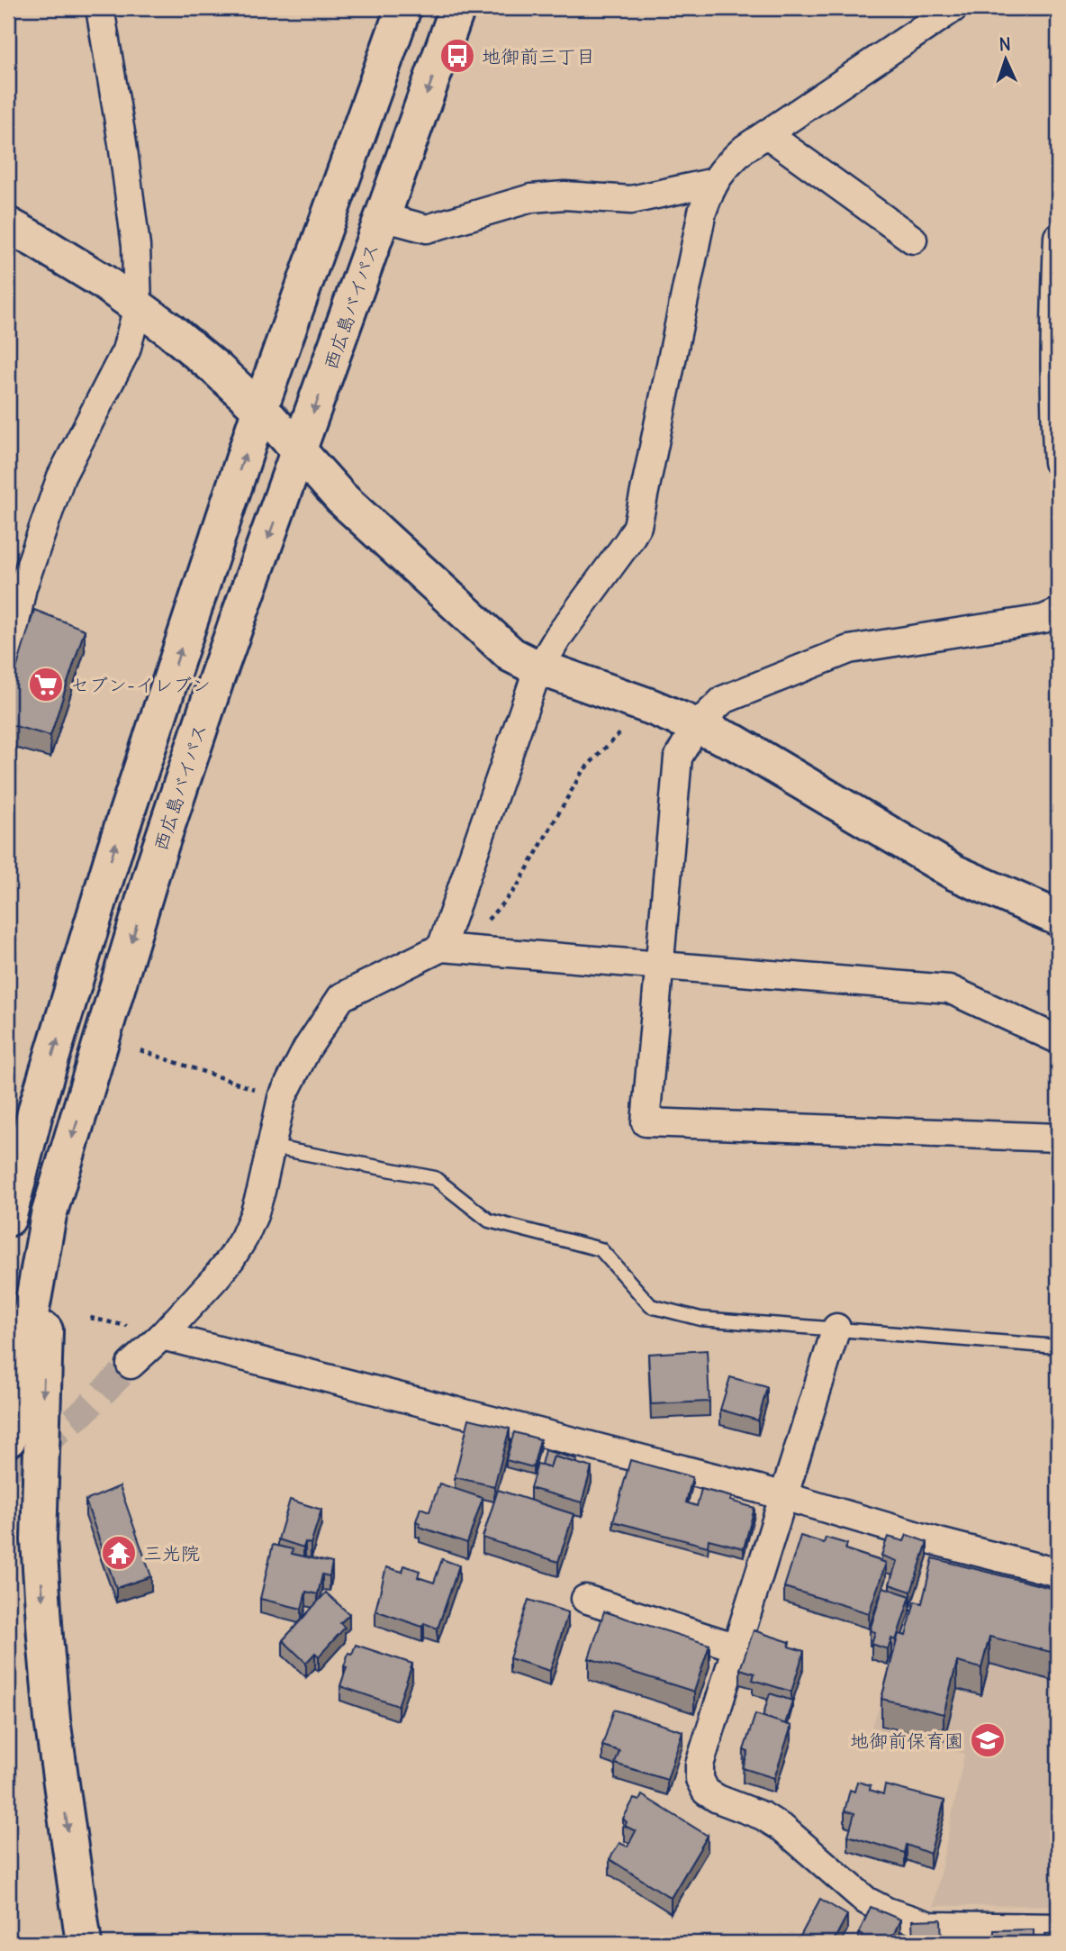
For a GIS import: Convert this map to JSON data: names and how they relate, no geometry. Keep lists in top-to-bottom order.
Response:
{
  "streets": {
    "main road": ["西広島バイパス"]
  },
  "places": {
    "bus stop": ["地御前三丁目"],
    "supermarket": ["セブン-イレブン"],
    "temple": ["三光院"],
    "school or university": ["地御前保育園"]
  },
  "north": "top"
}
